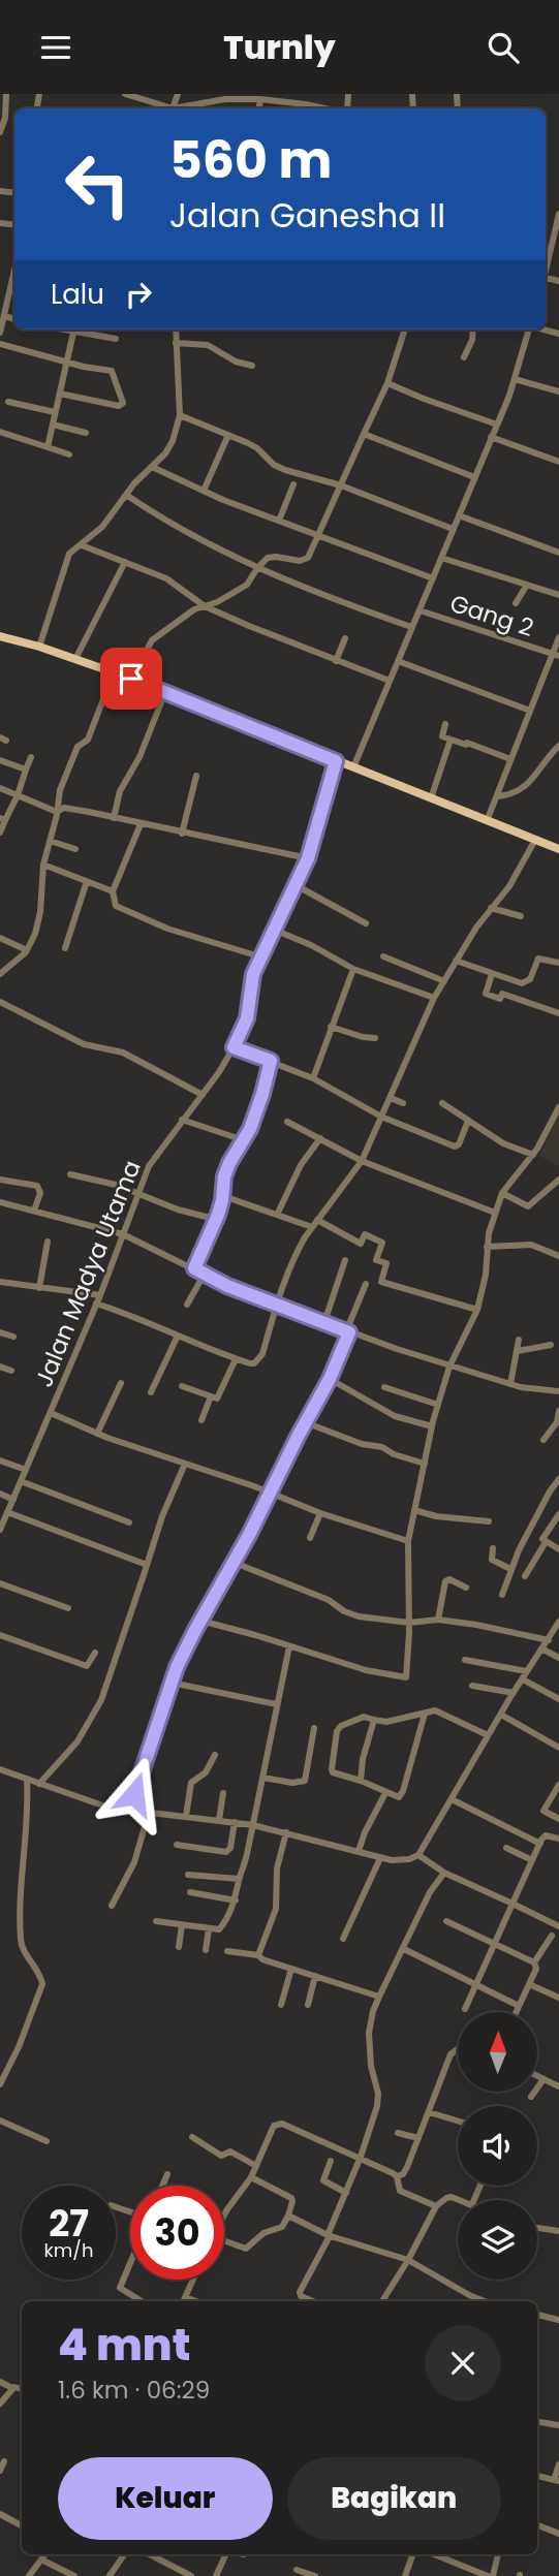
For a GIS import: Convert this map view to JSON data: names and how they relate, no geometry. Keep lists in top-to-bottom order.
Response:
{
  "streets": {
    "street": ["Gang 2", "Jalan Madya Utama"]
  },
  "north": "top",
  "page": {
    "header": "Turnly",
    "turn": ["560 m", "Jalan Ganesha II"],
    "then": "Lalu",
    "speed": "27 km/h",
    "limit": "30",
    "heading": ["4 mnt", "1.6 km · 06:29"],
    "buttons": ["Keluar", "Bagikan"]
  }
}
